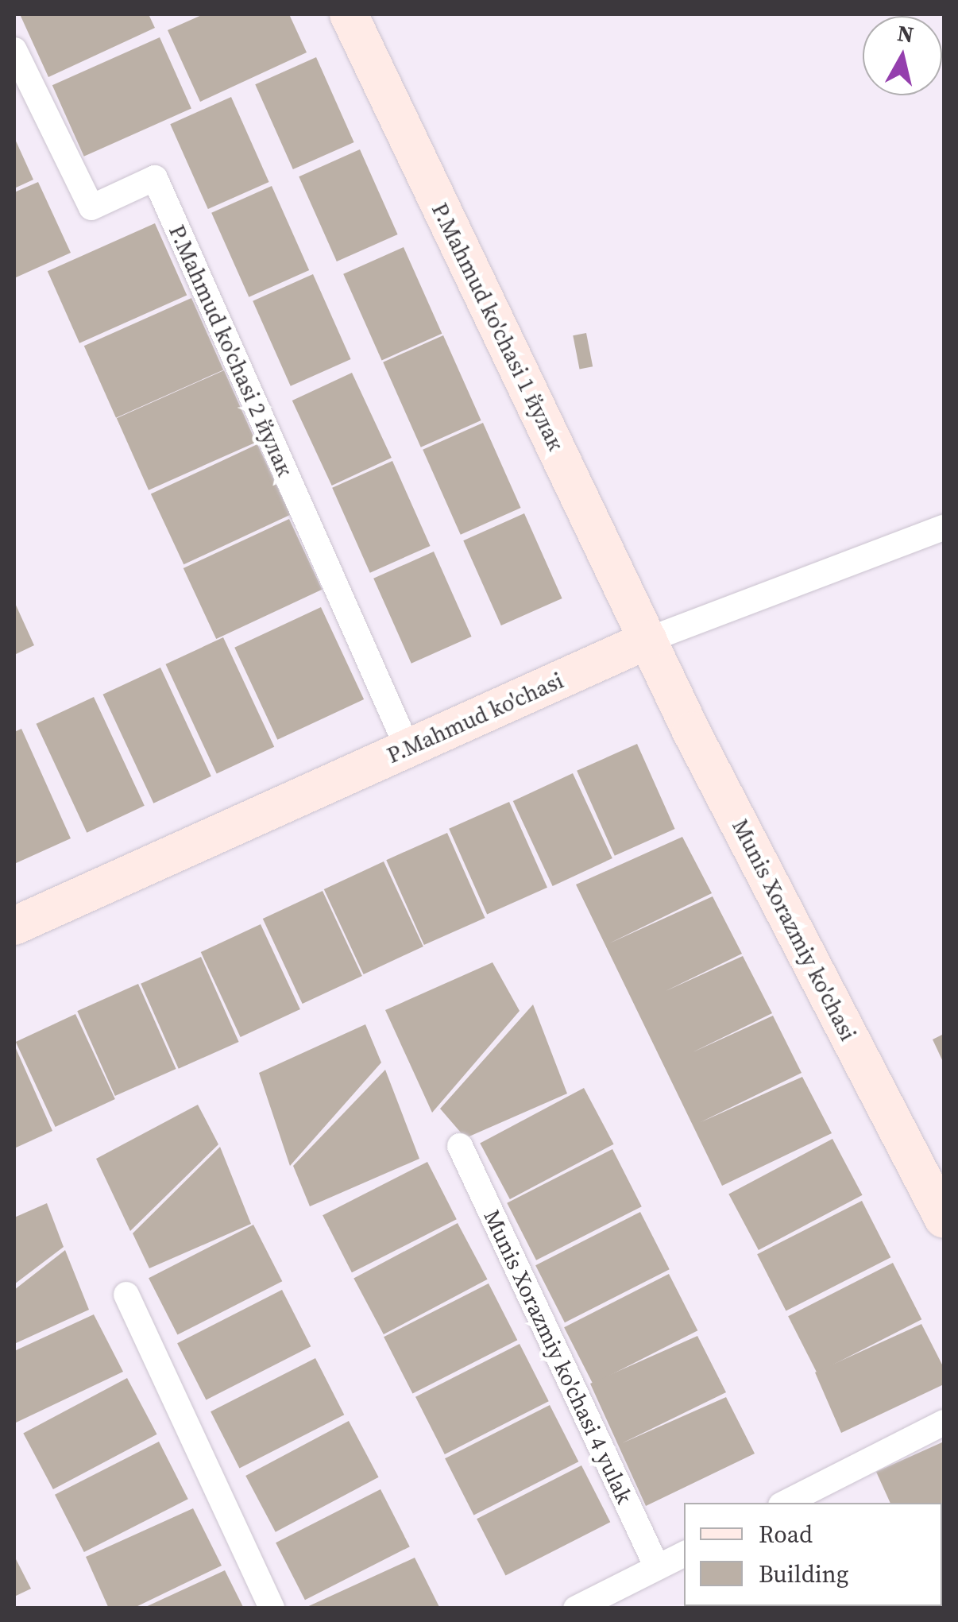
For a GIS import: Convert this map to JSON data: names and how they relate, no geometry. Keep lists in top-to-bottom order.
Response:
{
  "streets": {
    "street": [
      "P.Mahmud ko'chasi 1 йулак",
      "P.Mahmud ko'chasi 2 йулак",
      "P.Mahmud ko'chasi",
      "Munis Xorazmiy ko'chasi",
      "Munis Xorazmiy ko'chasi 4 yulak"
    ]
  },
  "crossings": [
    ["P.Mahmud ko'chasi 1 йулак", "P.Mahmud ko'chasi"],
    ["P.Mahmud ko'chasi 1 йулак", "Munis Xorazmiy ko'chasi"],
    ["P.Mahmud ko'chasi 2 йулак", "P.Mahmud ko'chasi"],
    ["P.Mahmud ko'chasi", "Munis Xorazmiy ko'chasi"]
  ],
  "legend": ["Road", "Building"],
  "north": "top"
}
